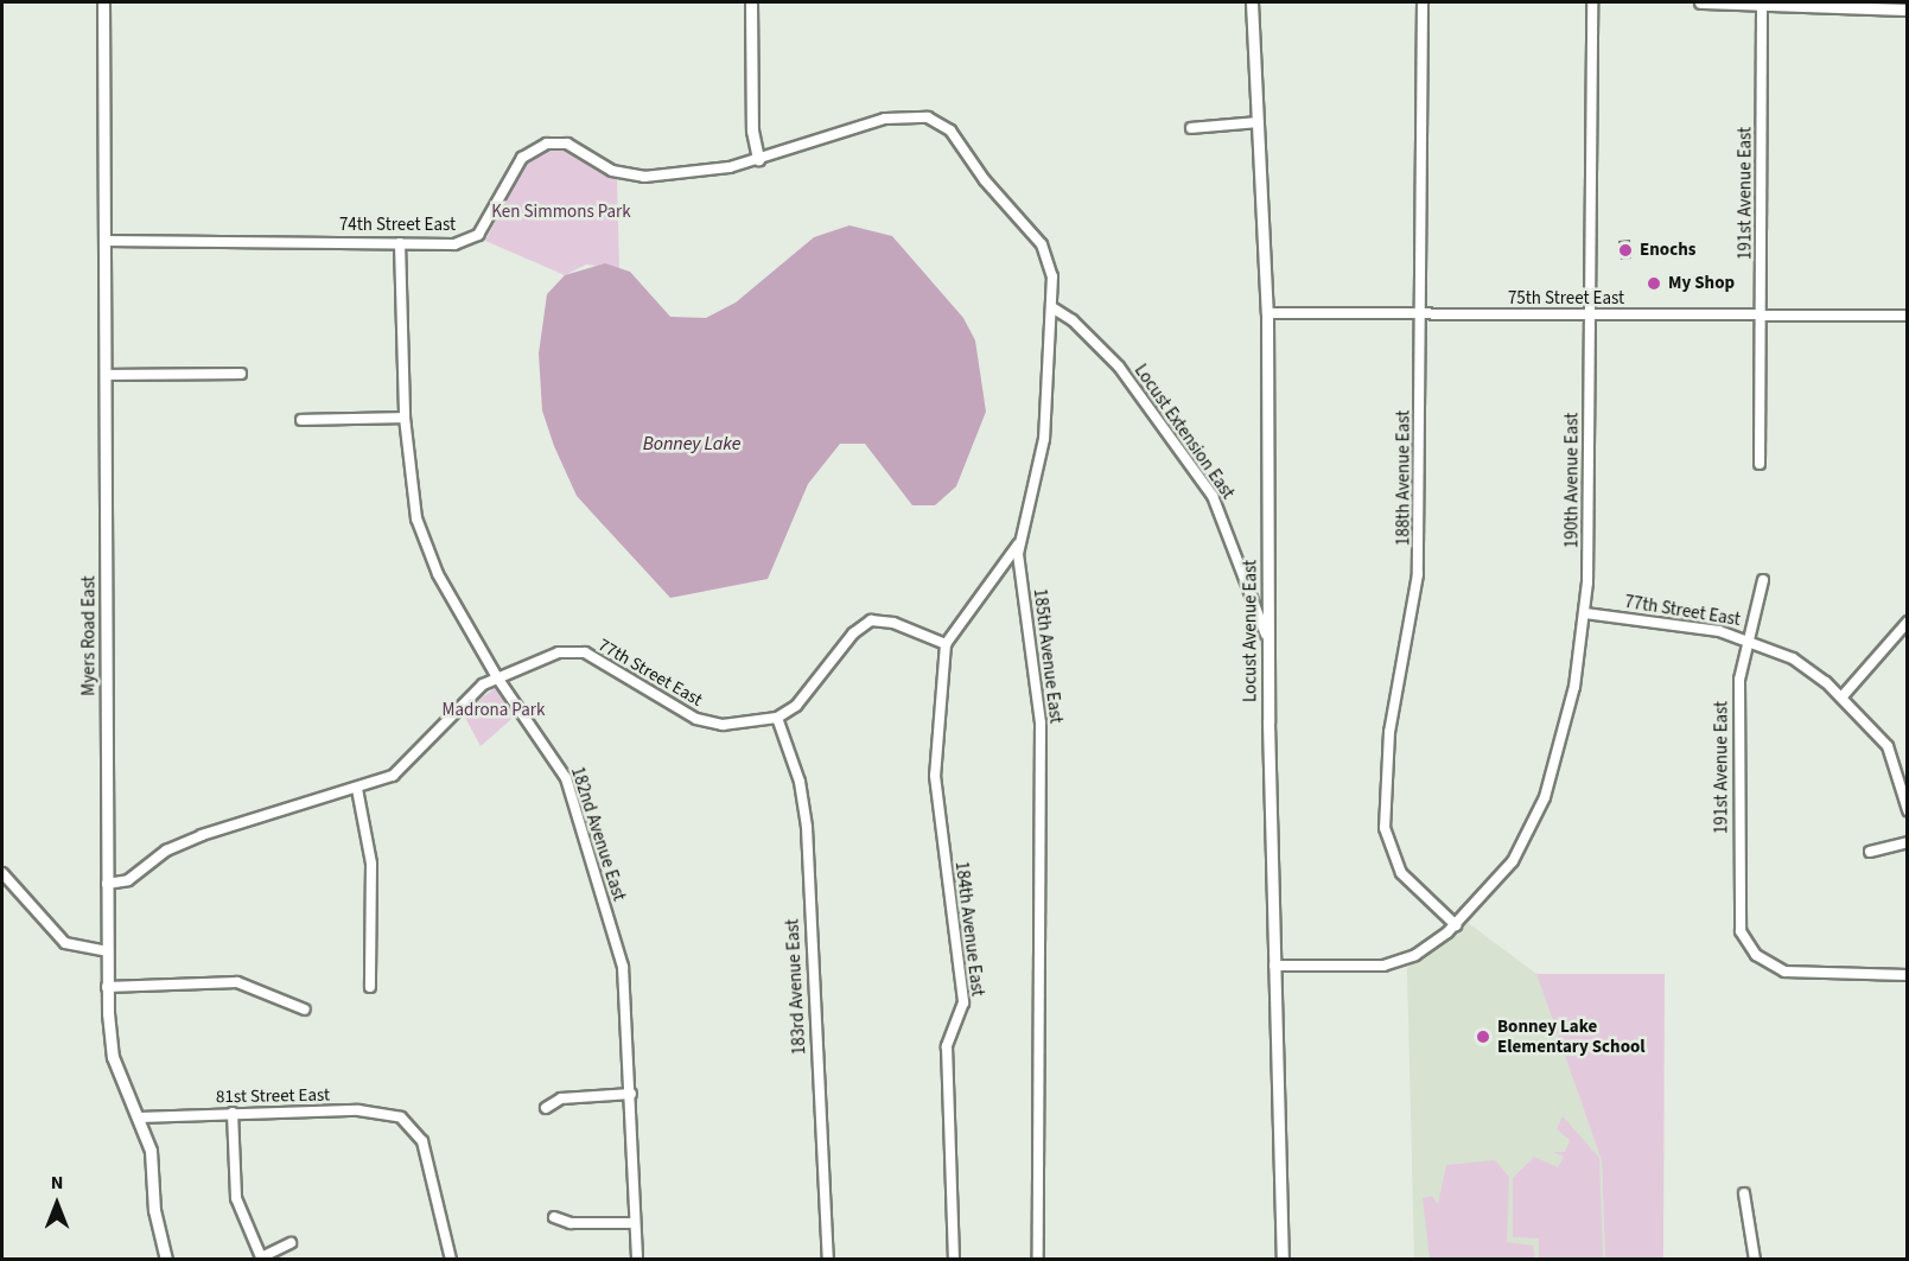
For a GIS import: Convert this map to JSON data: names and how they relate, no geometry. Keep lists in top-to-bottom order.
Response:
{
  "streets": {
    "street": [
      "191st Avenue East",
      "74th Street East",
      "75th Street East",
      "Locust Extension East",
      "188th Avenue East",
      "190th Avenue East",
      "77th Street East",
      "Locust Avenue East",
      "Myers Road East",
      "185th Avenue East",
      "182nd Avenue East",
      "184th Avenue East",
      "183rd Avenue East",
      "81st Street East"
    ]
  },
  "crossings": [
    ["191st Avenue East", "75th Street East"],
    ["191st Avenue East", "77th Street East"],
    ["74th Street East", "Myers Road East"],
    ["74th Street East", "185th Avenue East"],
    ["74th Street East", "182nd Avenue East"],
    ["75th Street East", "188th Avenue East"],
    ["75th Street East", "190th Avenue East"],
    ["75th Street East", "Locust Avenue East"],
    ["Locust Extension East", "Locust Avenue East"],
    ["Locust Extension East", "185th Avenue East"],
    ["188th Avenue East", "190th Avenue East"],
    ["190th Avenue East", "77th Street East"],
    ["190th Avenue East", "Locust Avenue East"],
    ["77th Street East", "Myers Road East"],
    ["77th Street East", "182nd Avenue East"],
    ["77th Street East", "183rd Avenue East"],
    ["Myers Road East", "81st Street East"]
  ],
  "water": ["Bonney Lake"],
  "parks": ["Ken Simmons Park", "Madrona Park"],
  "places": ["Enochs", "My Shop", "Bonney Lake Elementary School"],
  "north": "top"
}
